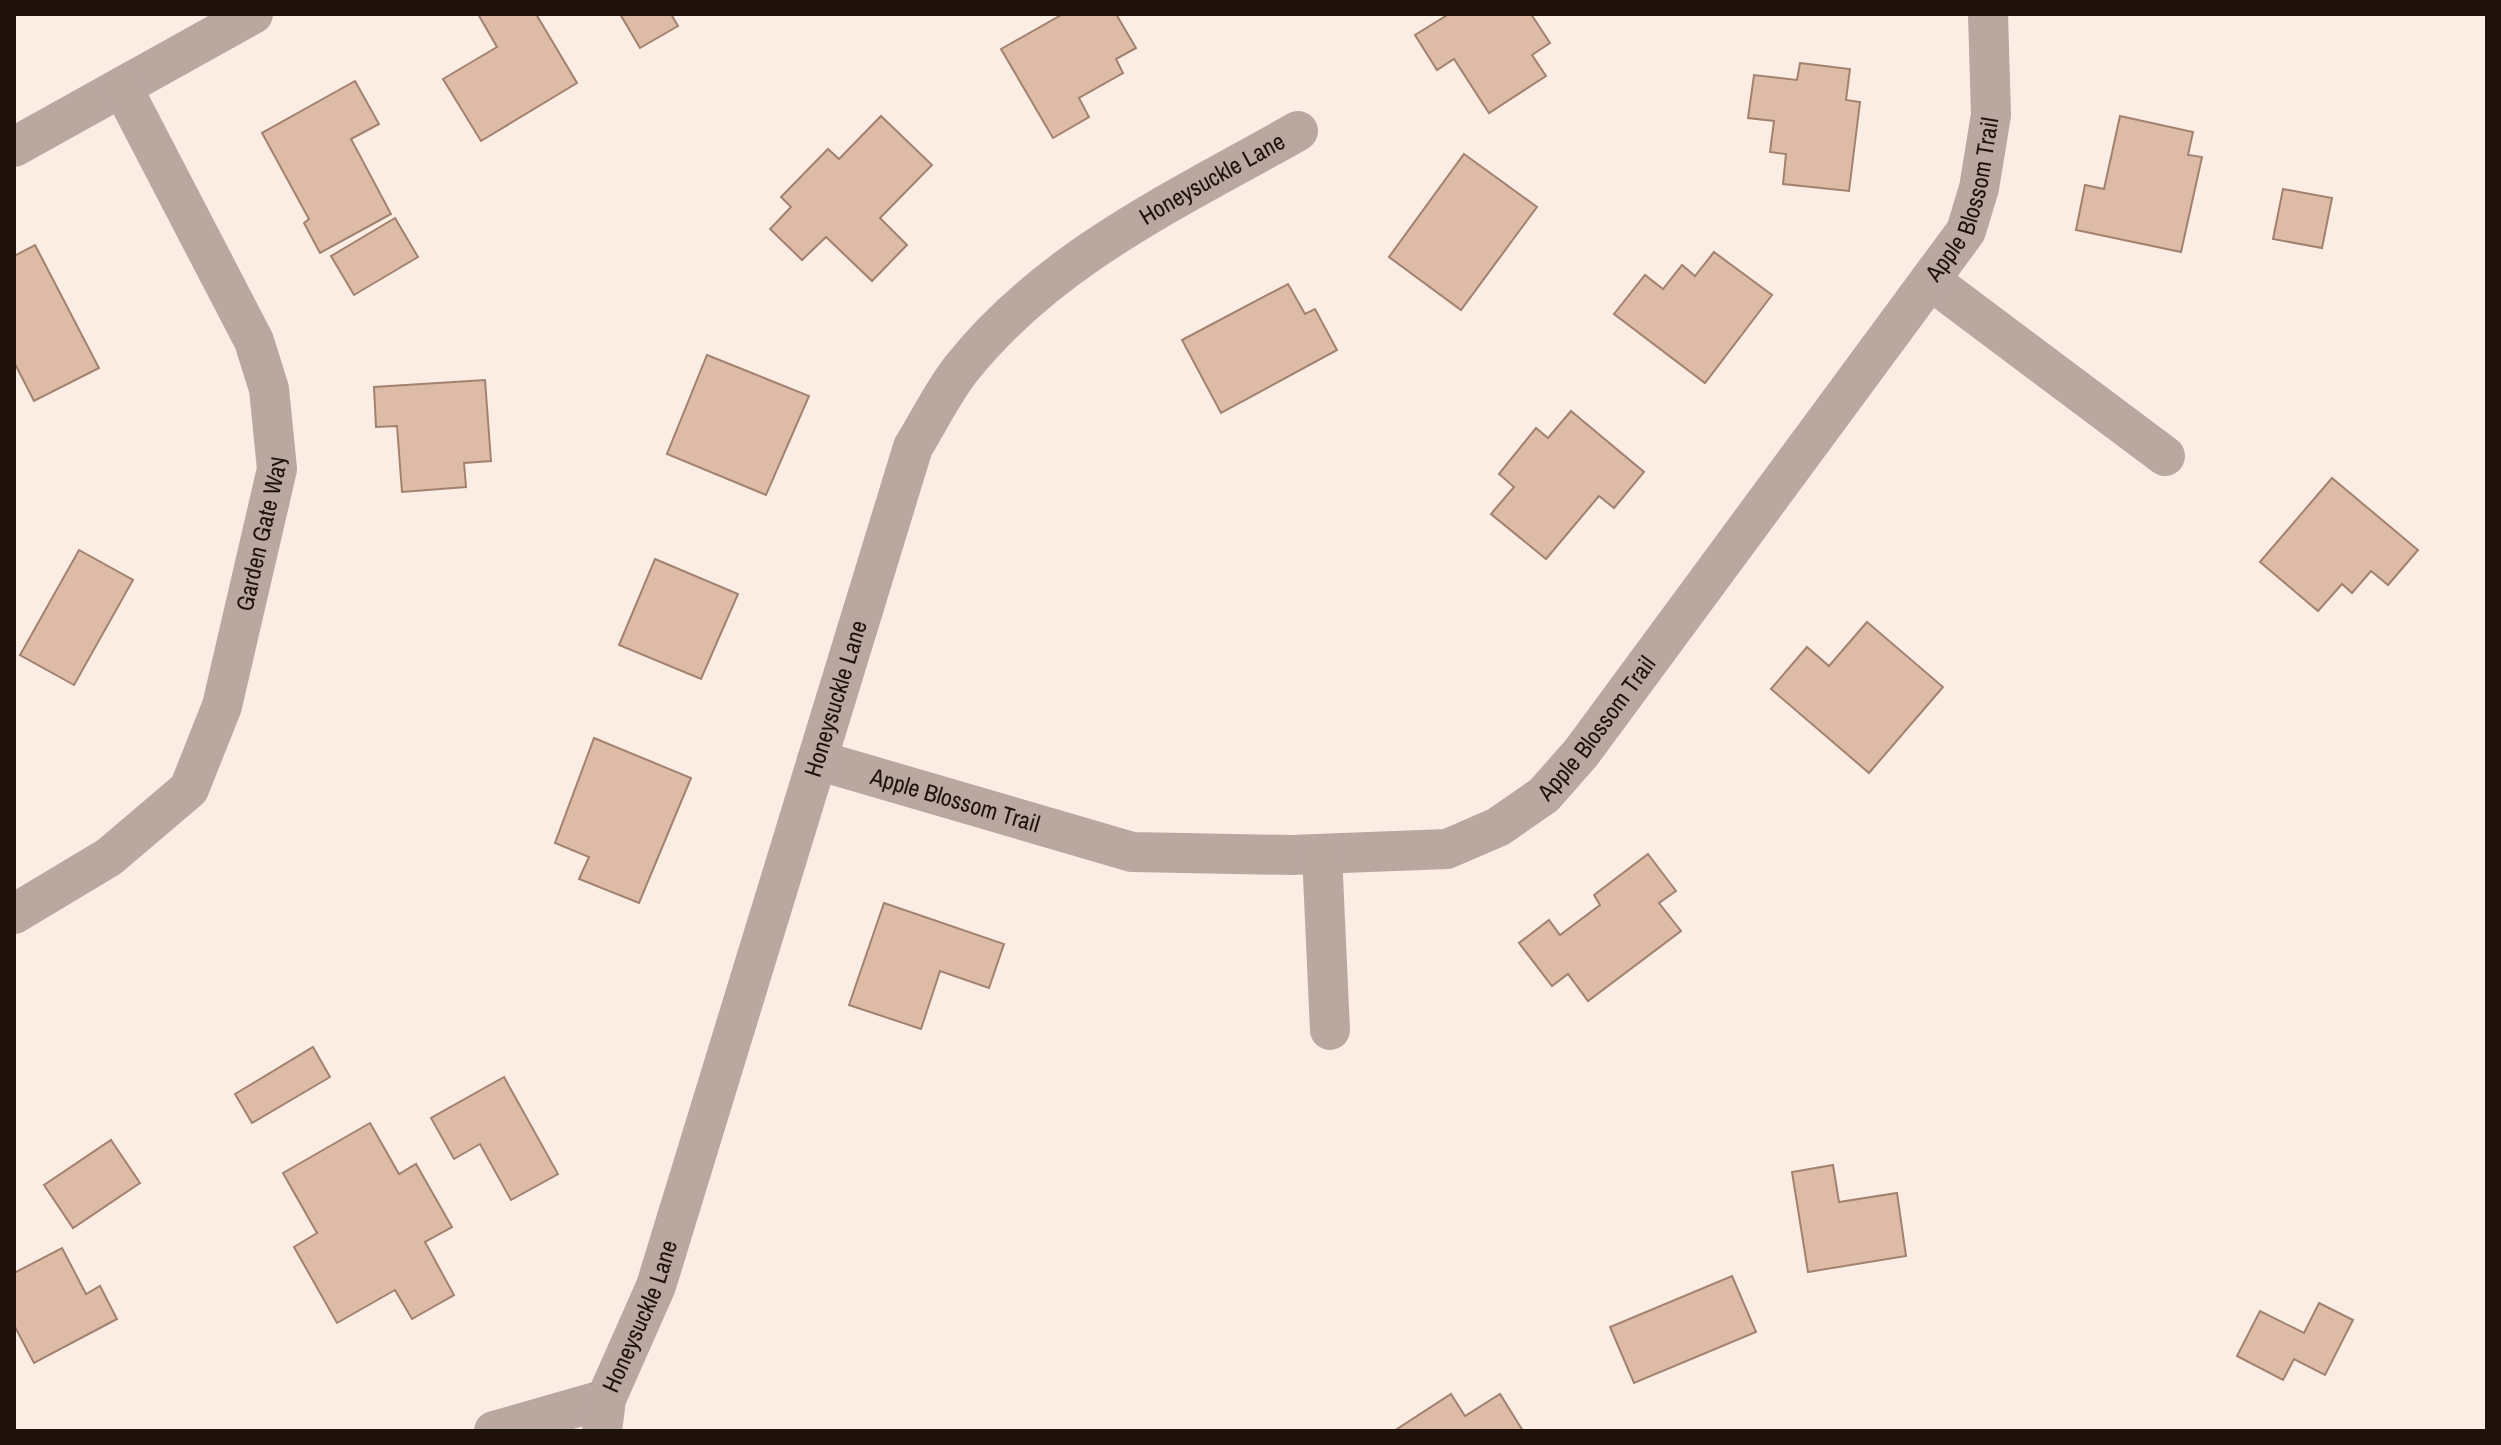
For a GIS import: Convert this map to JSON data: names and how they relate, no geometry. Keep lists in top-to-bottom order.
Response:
{
  "streets": {
    "street": ["Honeysuckle Lane", "Apple Blossom Trail", "Garden Gate Way"]
  },
  "crossings": [
    ["Honeysuckle Lane", "Apple Blossom Trail"]
  ]
}
